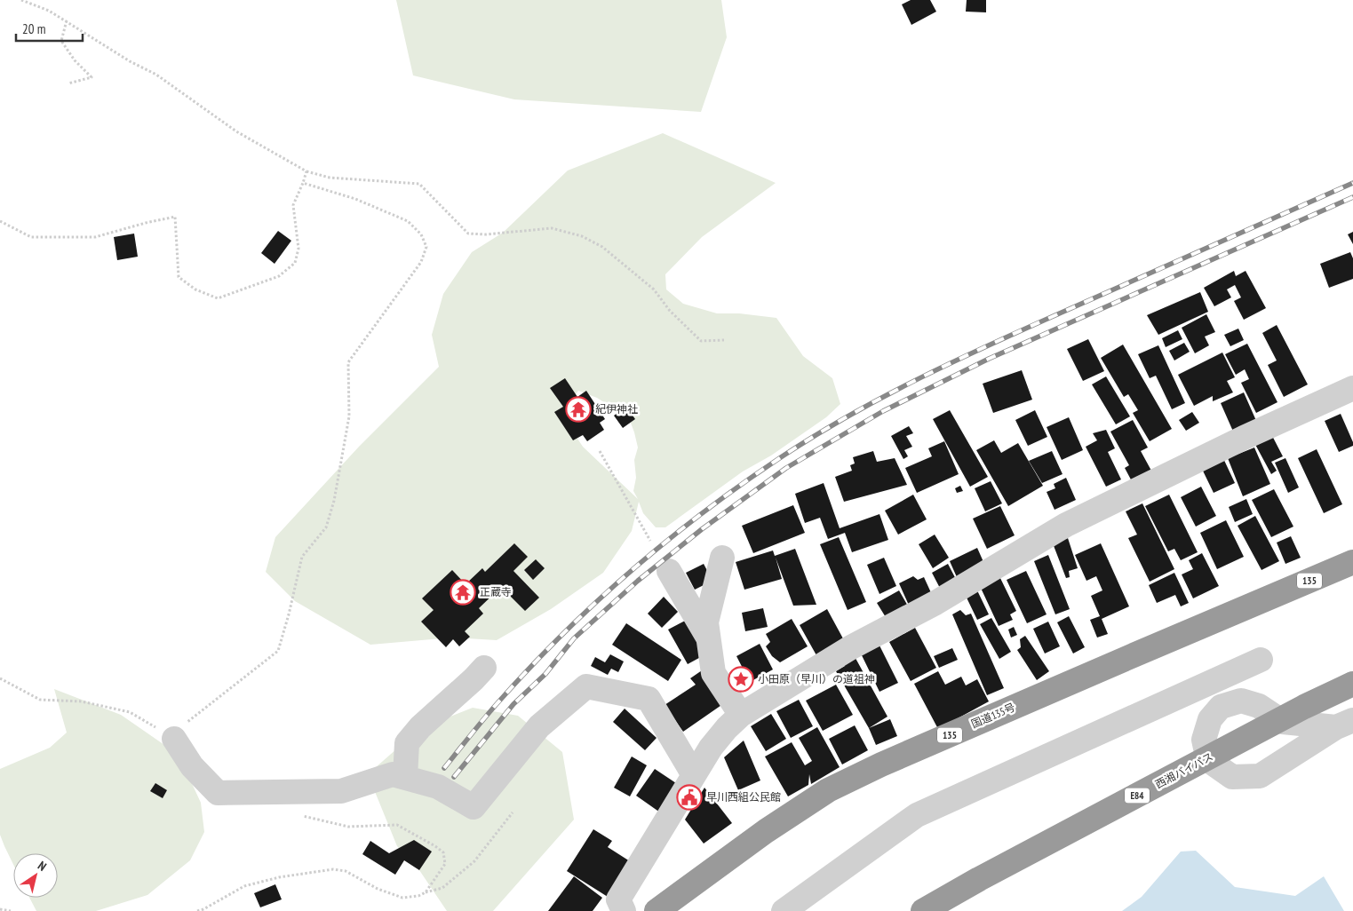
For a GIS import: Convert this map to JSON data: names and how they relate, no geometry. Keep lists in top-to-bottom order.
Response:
{
  "streets": {
    "highway": [
      "135",
      "国道135号",
      "西湘バイパス",
      "E84"
    ]
  },
  "places": {
    "temple": ["紀伊神社", "正蔵寺"],
    "place": ["小田原（早川）の道祖神"],
    "public building": ["早川西組公民館"]
  },
  "scale_bar": "20 m",
  "north": "top right"
}
